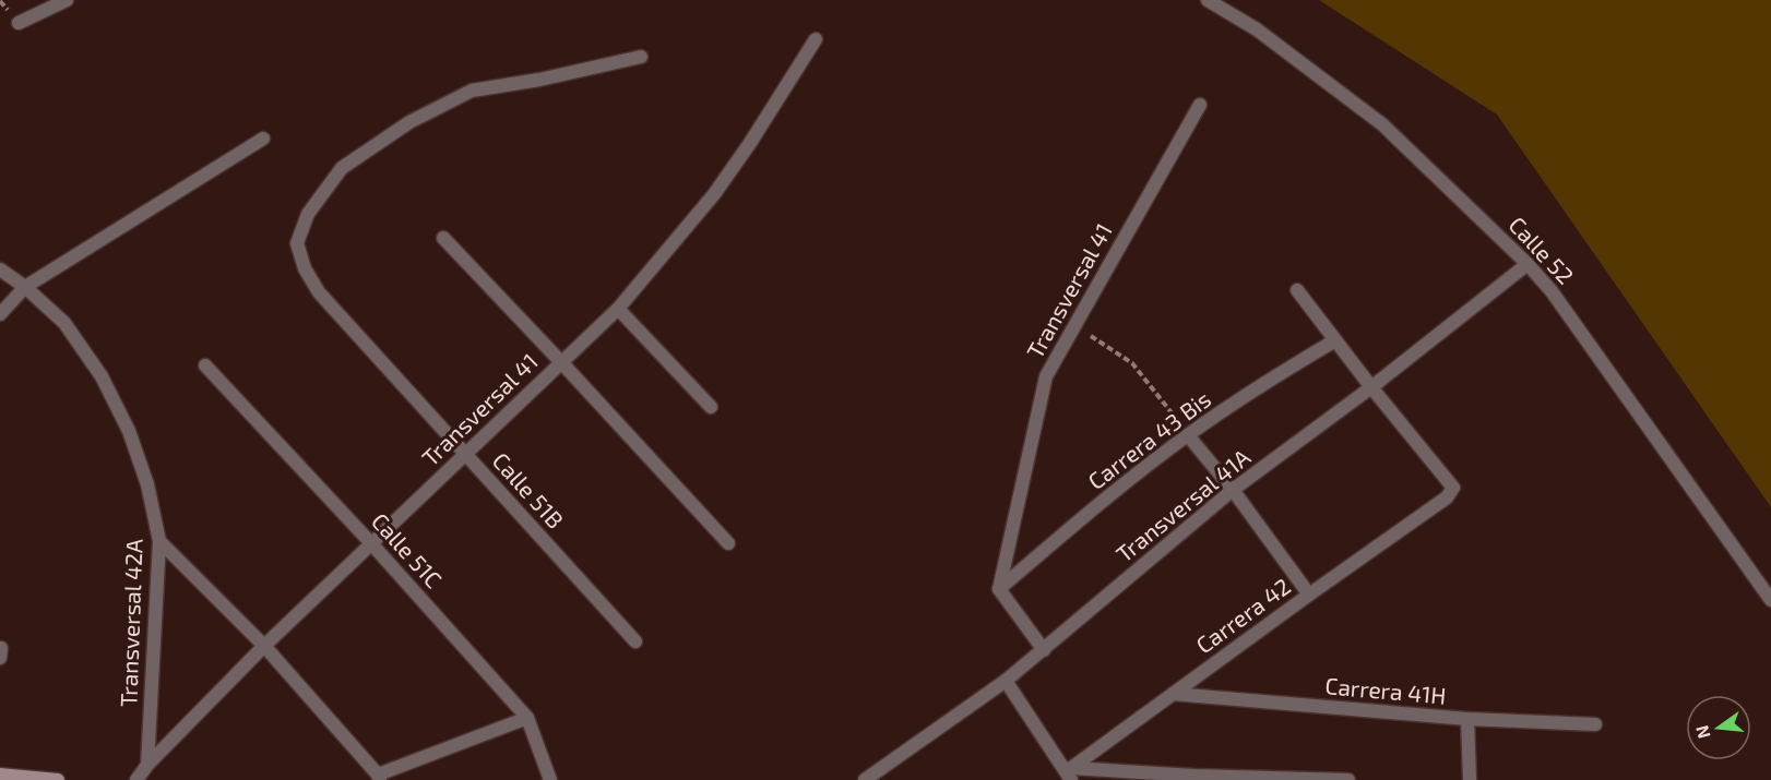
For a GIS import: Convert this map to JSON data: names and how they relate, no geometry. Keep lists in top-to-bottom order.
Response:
{
  "streets": {
    "street": [
      "Calle 52",
      "Transversal 41",
      "Carrera 43 Bis",
      "Calle 51B",
      "Transversal 41A",
      "Calle 51C",
      "Carrera 42",
      "Transversal 42A",
      "Carrera 41H"
    ]
  },
  "crossings": [
    ["Calle 52", "Transversal 41A"],
    ["Transversal 41", "Carrera 43 Bis"],
    ["Transversal 41", "Calle 51B"],
    ["Transversal 41", "Calle 51C"],
    ["Transversal 41", "Transversal 42A"],
    ["Transversal 41A", "Carrera 42"],
    ["Carrera 42", "Carrera 41H"]
  ],
  "north": "left"
}
